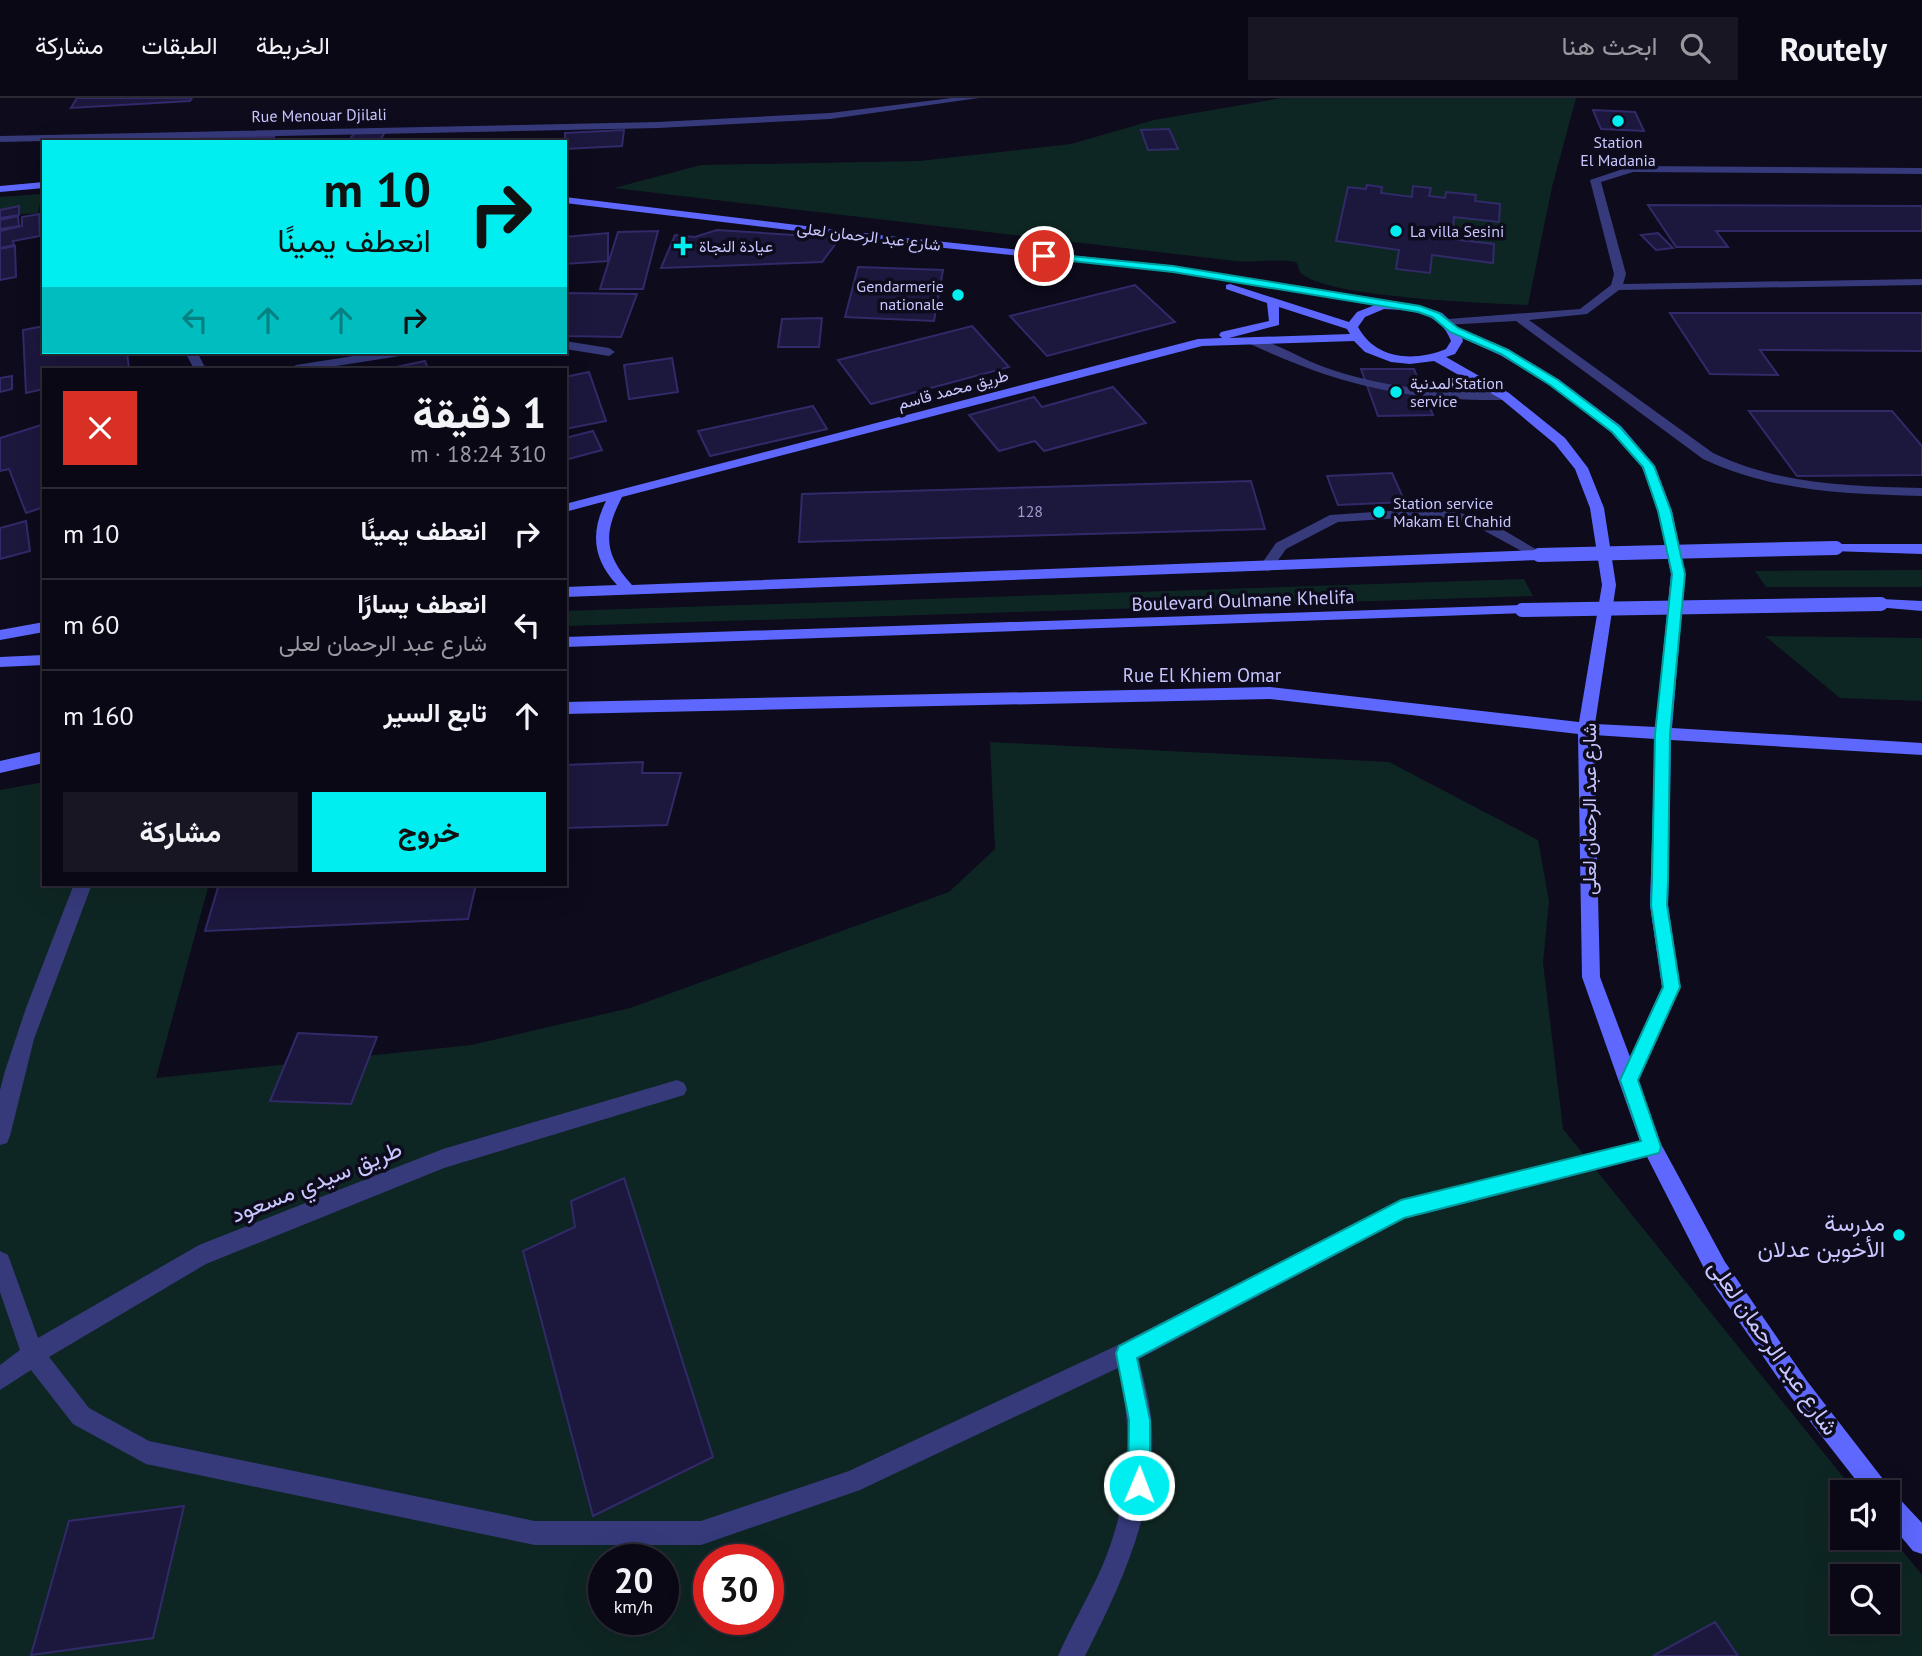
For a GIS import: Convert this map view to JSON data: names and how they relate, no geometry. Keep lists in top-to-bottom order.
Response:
{
  "streets": {
    "main road": [
      "شارع عبد الرحمان لعلى",
      "طريق محمد قاسم",
      "Boulevard Oulmane Khelifa",
      "Rue El Khiem Omar"
    ],
    "street": ["Rue Menouar Djilali", "طريق سيدي مسعود"]
  },
  "crossings": [
    ["شارع عبد الرحمان لعلى", "طريق محمد قاسم"],
    ["شارع عبد الرحمان لعلى", "Rue El Khiem Omar"]
  ],
  "places": {
    "other": [
      "Station El Madania",
      "La villa Sesini",
      "Gendarmerie nationale",
      "المدنيةStation service",
      "Station service Makam El Chahid",
      "مدرسة الأخوين عدلان"
    ],
    "health": ["عيادة النجاة"]
  },
  "house_numbers": ["128"],
  "page": {
    "header": "Routely",
    "search": "ابحث هنا",
    "nav": ["الخريطة", "الطبقات", "مشاركة"],
    "turn": ["10 m", "انعطف يمينًا"],
    "heading": ["1 دقيقة", "310 m · 18:24"],
    "list": [
      {
        "name": "انعطف يمينًا",
        "value": "10 m"
      },
      {
        "name": "انعطف يسارًا",
        "note": "شارع عبد الرحمان لعلى",
        "value": "60 m"
      },
      {
        "name": "تابع السير",
        "value": "160 m"
      }
    ],
    "buttons": ["خروج", "مشاركة"],
    "speed": "20 km/h",
    "limit": "30"
  }
}
